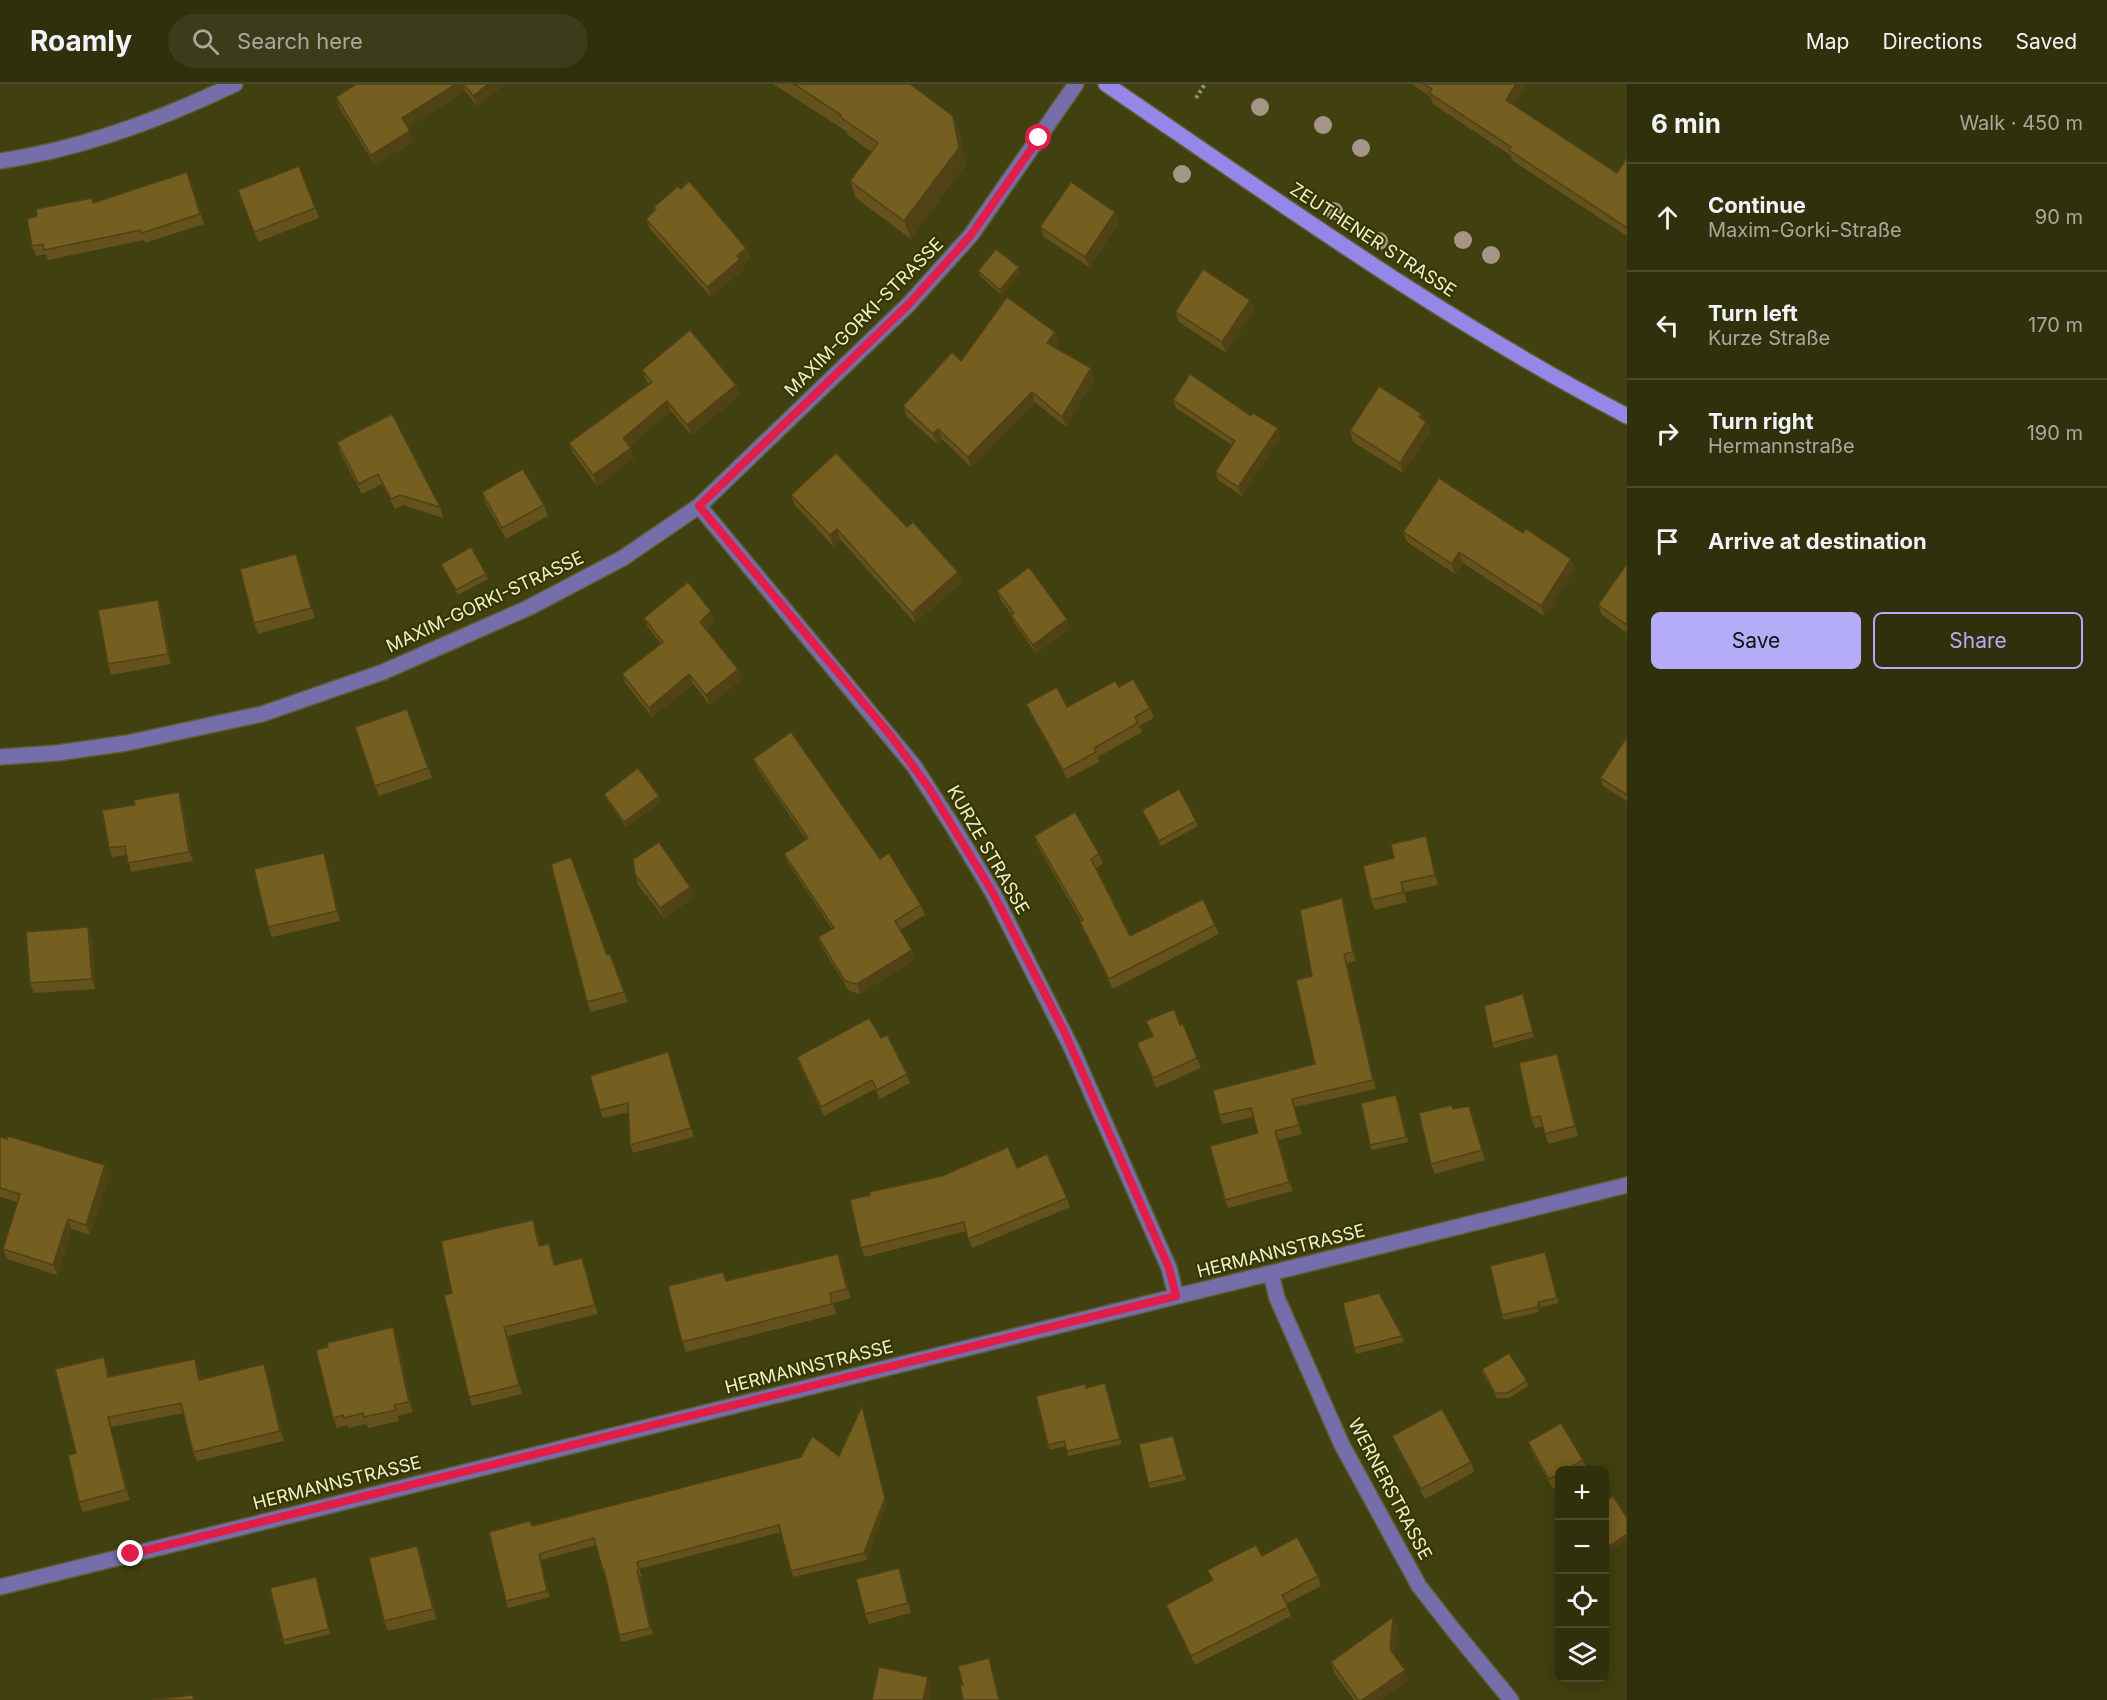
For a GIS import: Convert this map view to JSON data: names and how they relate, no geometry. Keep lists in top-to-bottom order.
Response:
{
  "streets": {
    "main road": ["ZEUTHENER STRASSE"],
    "street": [
      "MAXIM-GORKI-STRASSE",
      "KURZE STRASSE",
      "HERMANNSTRASSE",
      "WERNERSTRASSE"
    ]
  },
  "crossings": [
    ["MAXIM-GORKI-STRASSE", "KURZE STRASSE"],
    ["KURZE STRASSE", "HERMANNSTRASSE"],
    ["HERMANNSTRASSE", "WERNERSTRASSE"]
  ],
  "page": {
    "header": "Roamly",
    "search": "Search here",
    "nav": ["Map", "Directions", "Saved"],
    "heading": ["6 min", "Walk · 450 m"],
    "list": [
      ["Continue", "Maxim-Gorki-Straße", "90 m"],
      ["Turn left", "Kurze Straße", "170 m"],
      ["Turn right", "Hermannstraße", "190 m"],
      "Arrive at destination"
    ],
    "buttons": ["Save", "Share"],
    "map_buttons": ["+", "−"]
  }
}
